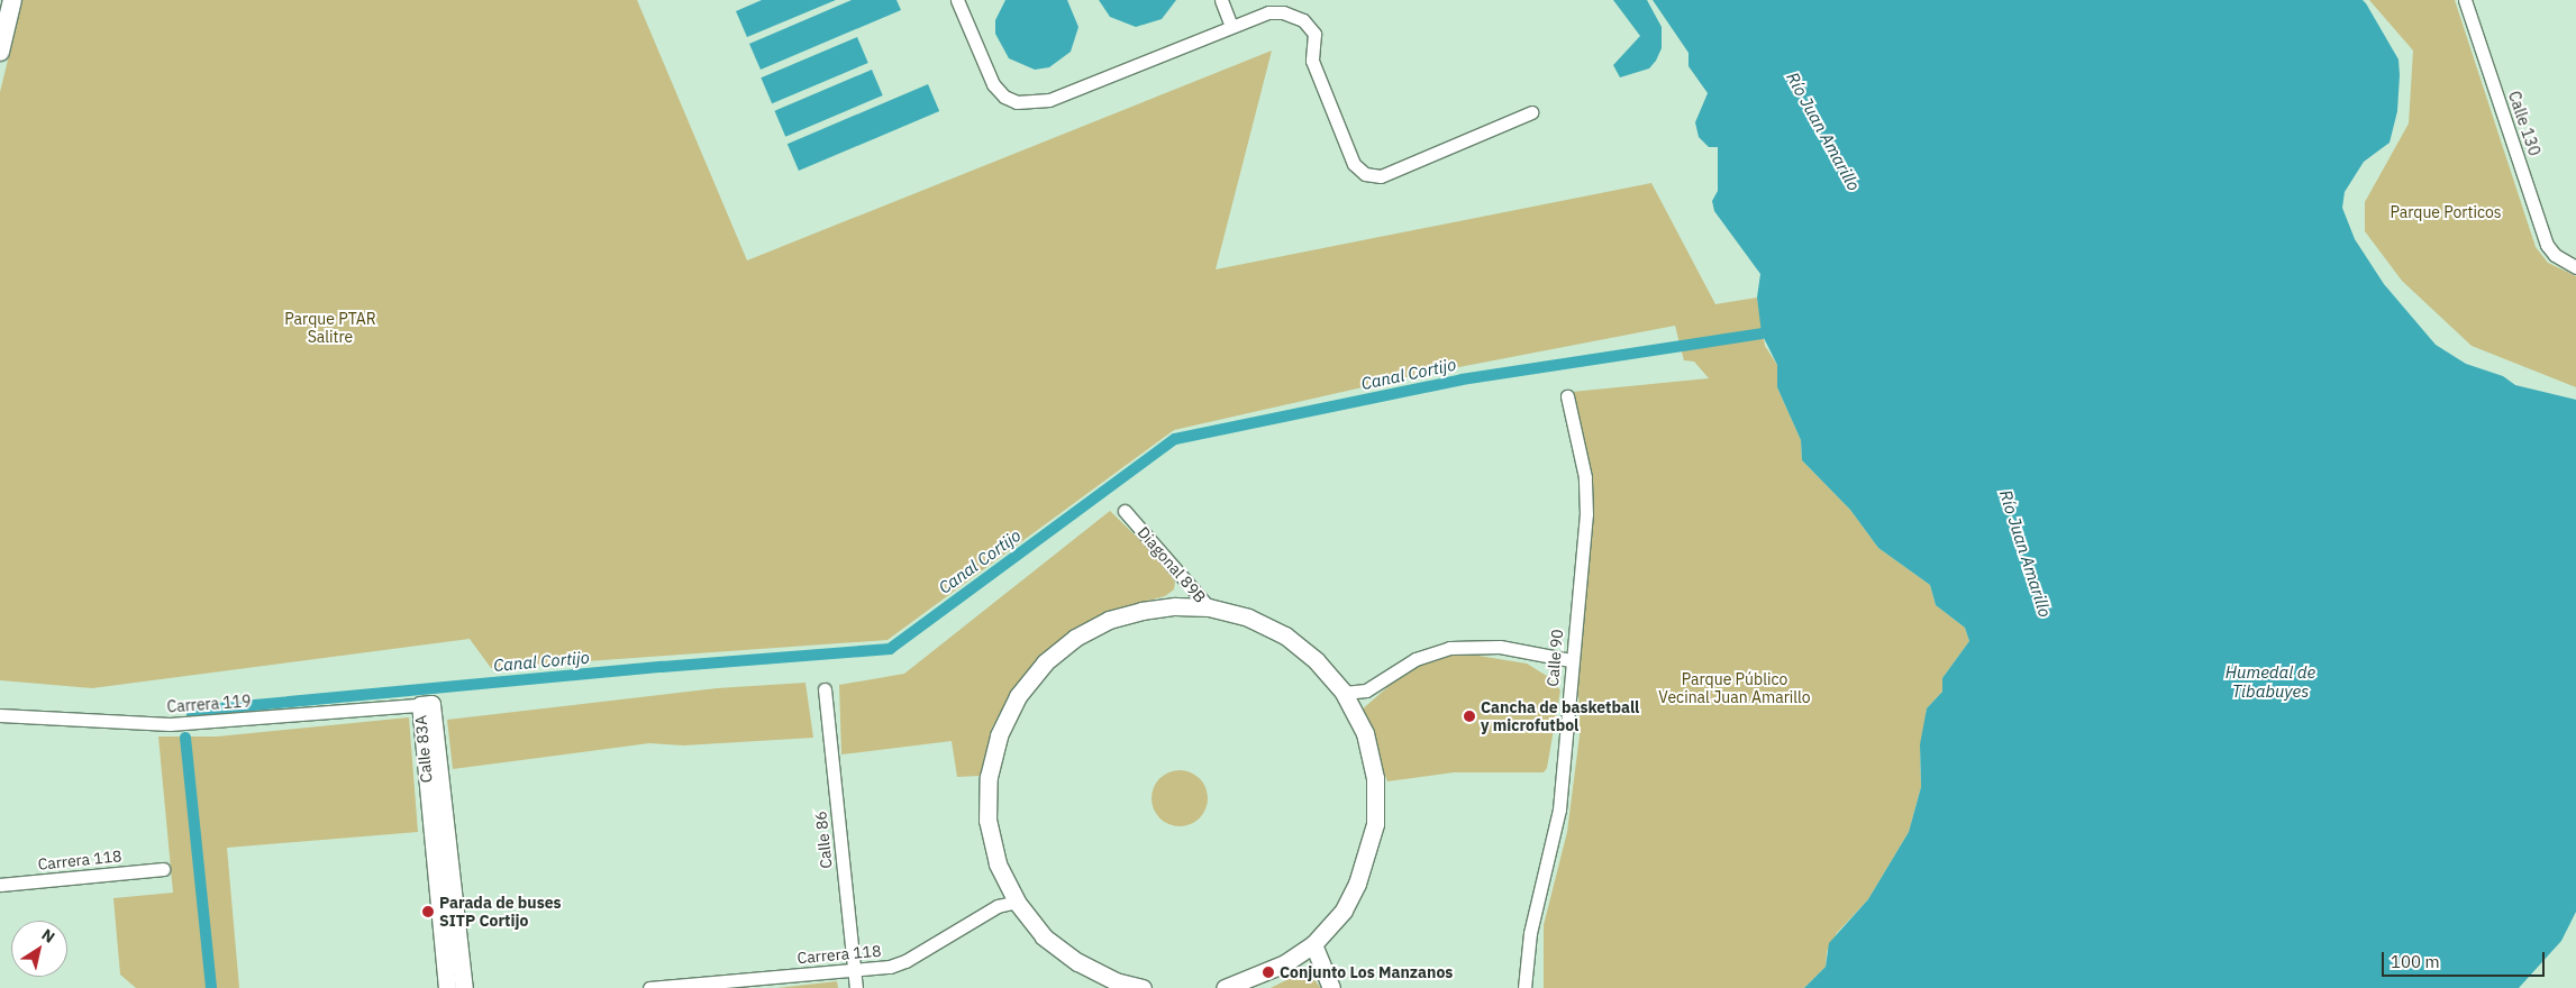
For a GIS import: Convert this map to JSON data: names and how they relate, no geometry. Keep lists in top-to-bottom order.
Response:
{
  "streets": {
    "street": [
      "Calle 130",
      "Diagonal 89B",
      "Calle 90",
      "Carrera 119",
      "Calle 83A",
      "Calle 86",
      "Carrera 118"
    ]
  },
  "crossings": [
    ["Carrera 119", "Calle 83A"],
    ["Calle 86", "Carrera 118"]
  ],
  "water": ["Río Juan Amarillo", "Canal Cortijo", "Humedal de Tibabuyes"],
  "parks": ["Parque Porticos", "Parque PTAR Salitre", "Parque Público Vecinal Juan Amarillo"],
  "places": ["Cancha de basketball y microfutbol", "Parada de buses SITP Cortijo", "Conjunto Los Manzanos"],
  "scale_bar": "100 m",
  "north": "top right"
}
